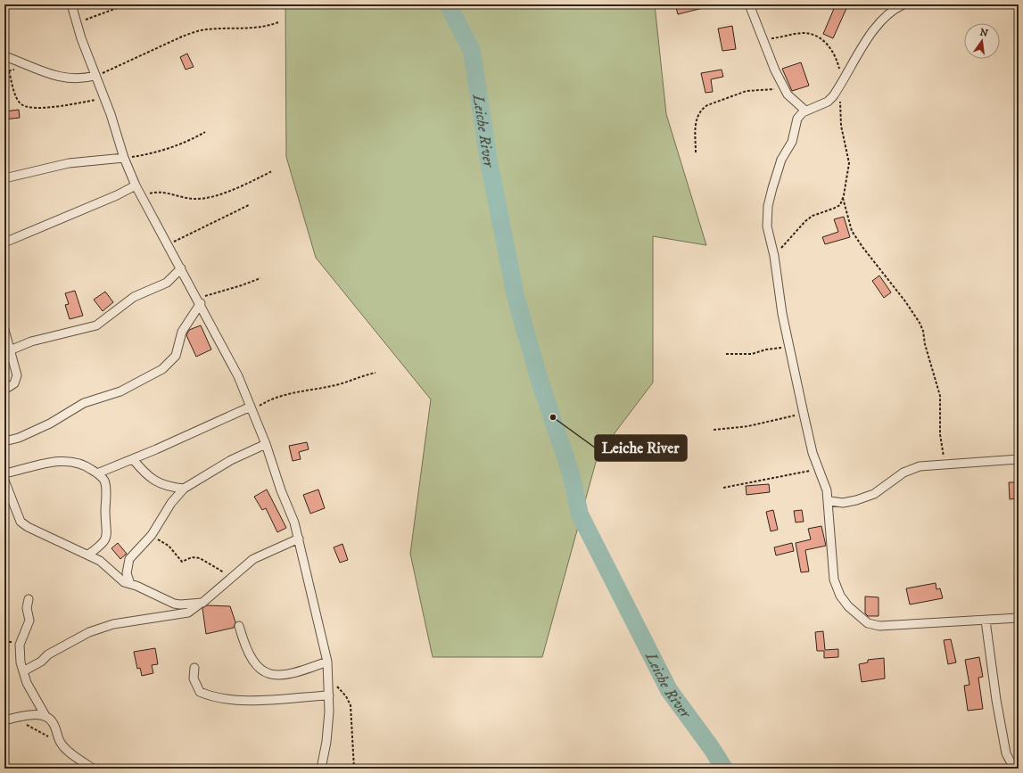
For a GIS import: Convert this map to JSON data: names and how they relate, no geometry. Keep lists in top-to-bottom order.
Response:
{
  "water": ["Leiche River"],
  "places": ["Leiche River"],
  "north": "top"
}
